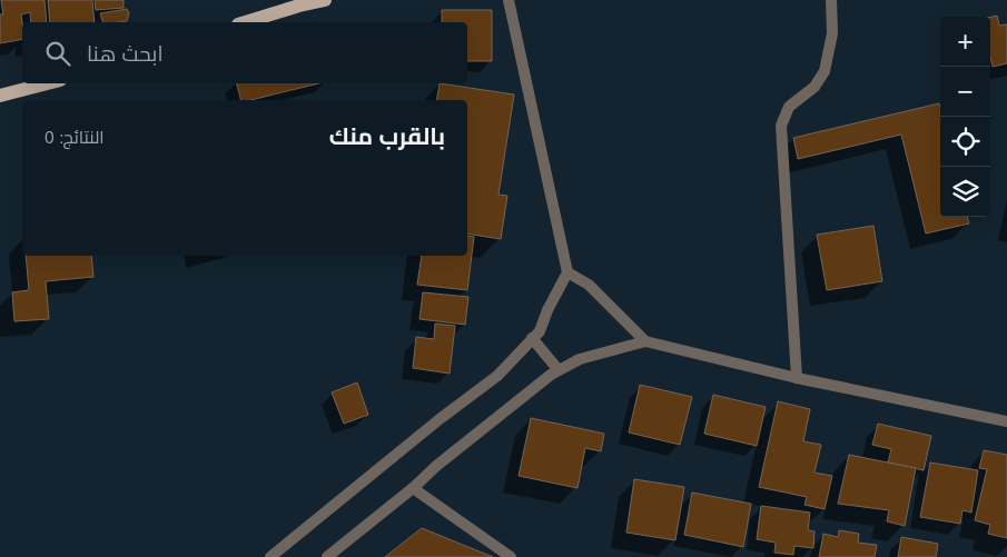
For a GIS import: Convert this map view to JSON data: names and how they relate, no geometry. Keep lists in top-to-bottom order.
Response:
{
  "page": {
    "map_buttons": ["+", "−"],
    "search": "ابحث هنا",
    "heading": ["بالقرب منك", "النتائج: 0"]
  }
}
